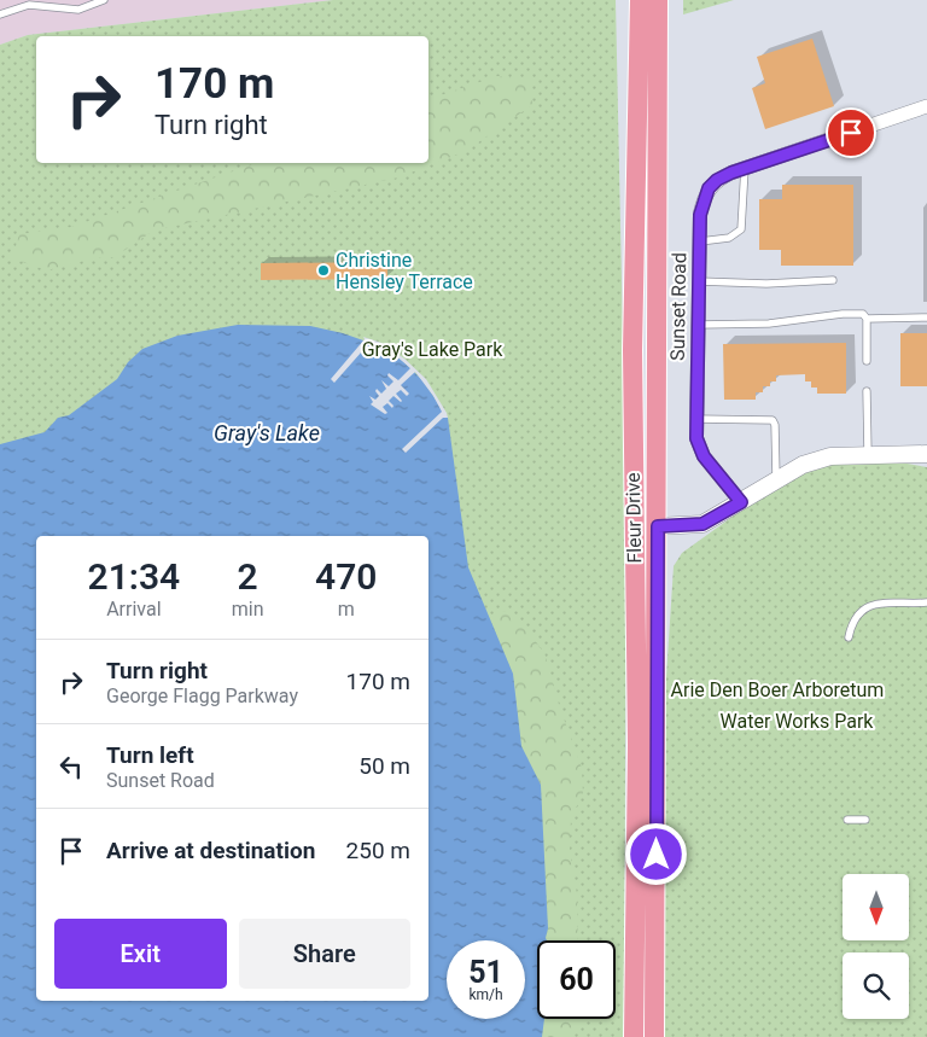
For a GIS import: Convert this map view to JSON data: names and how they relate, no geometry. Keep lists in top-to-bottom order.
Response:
{
  "streets": {
    "main road": ["Fleur Drive"],
    "street": ["Sunset Road"]
  },
  "water": ["Gray's Lake"],
  "parks": ["Gray's Lake Park", "Arie Den Boer Arboretum", "Water Works Park"],
  "places": ["Christine Hensley Terrace"],
  "north": "bottom",
  "page": {
    "turn": ["170 m", "Turn right"],
    "eta": [
      "21:34",
      "Arrival",
      "2",
      "min",
      "470",
      "m"
    ],
    "list": [
      {
        "name": "Turn right",
        "note": "George Flagg Parkway",
        "value": "170 m"
      },
      {
        "name": "Turn left",
        "note": "Sunset Road",
        "value": "50 m"
      },
      {
        "name": "Arrive at destination",
        "value": "250 m"
      }
    ],
    "buttons": ["Exit", "Share"],
    "speed": "51 km/h",
    "limit": "60"
  }
}
